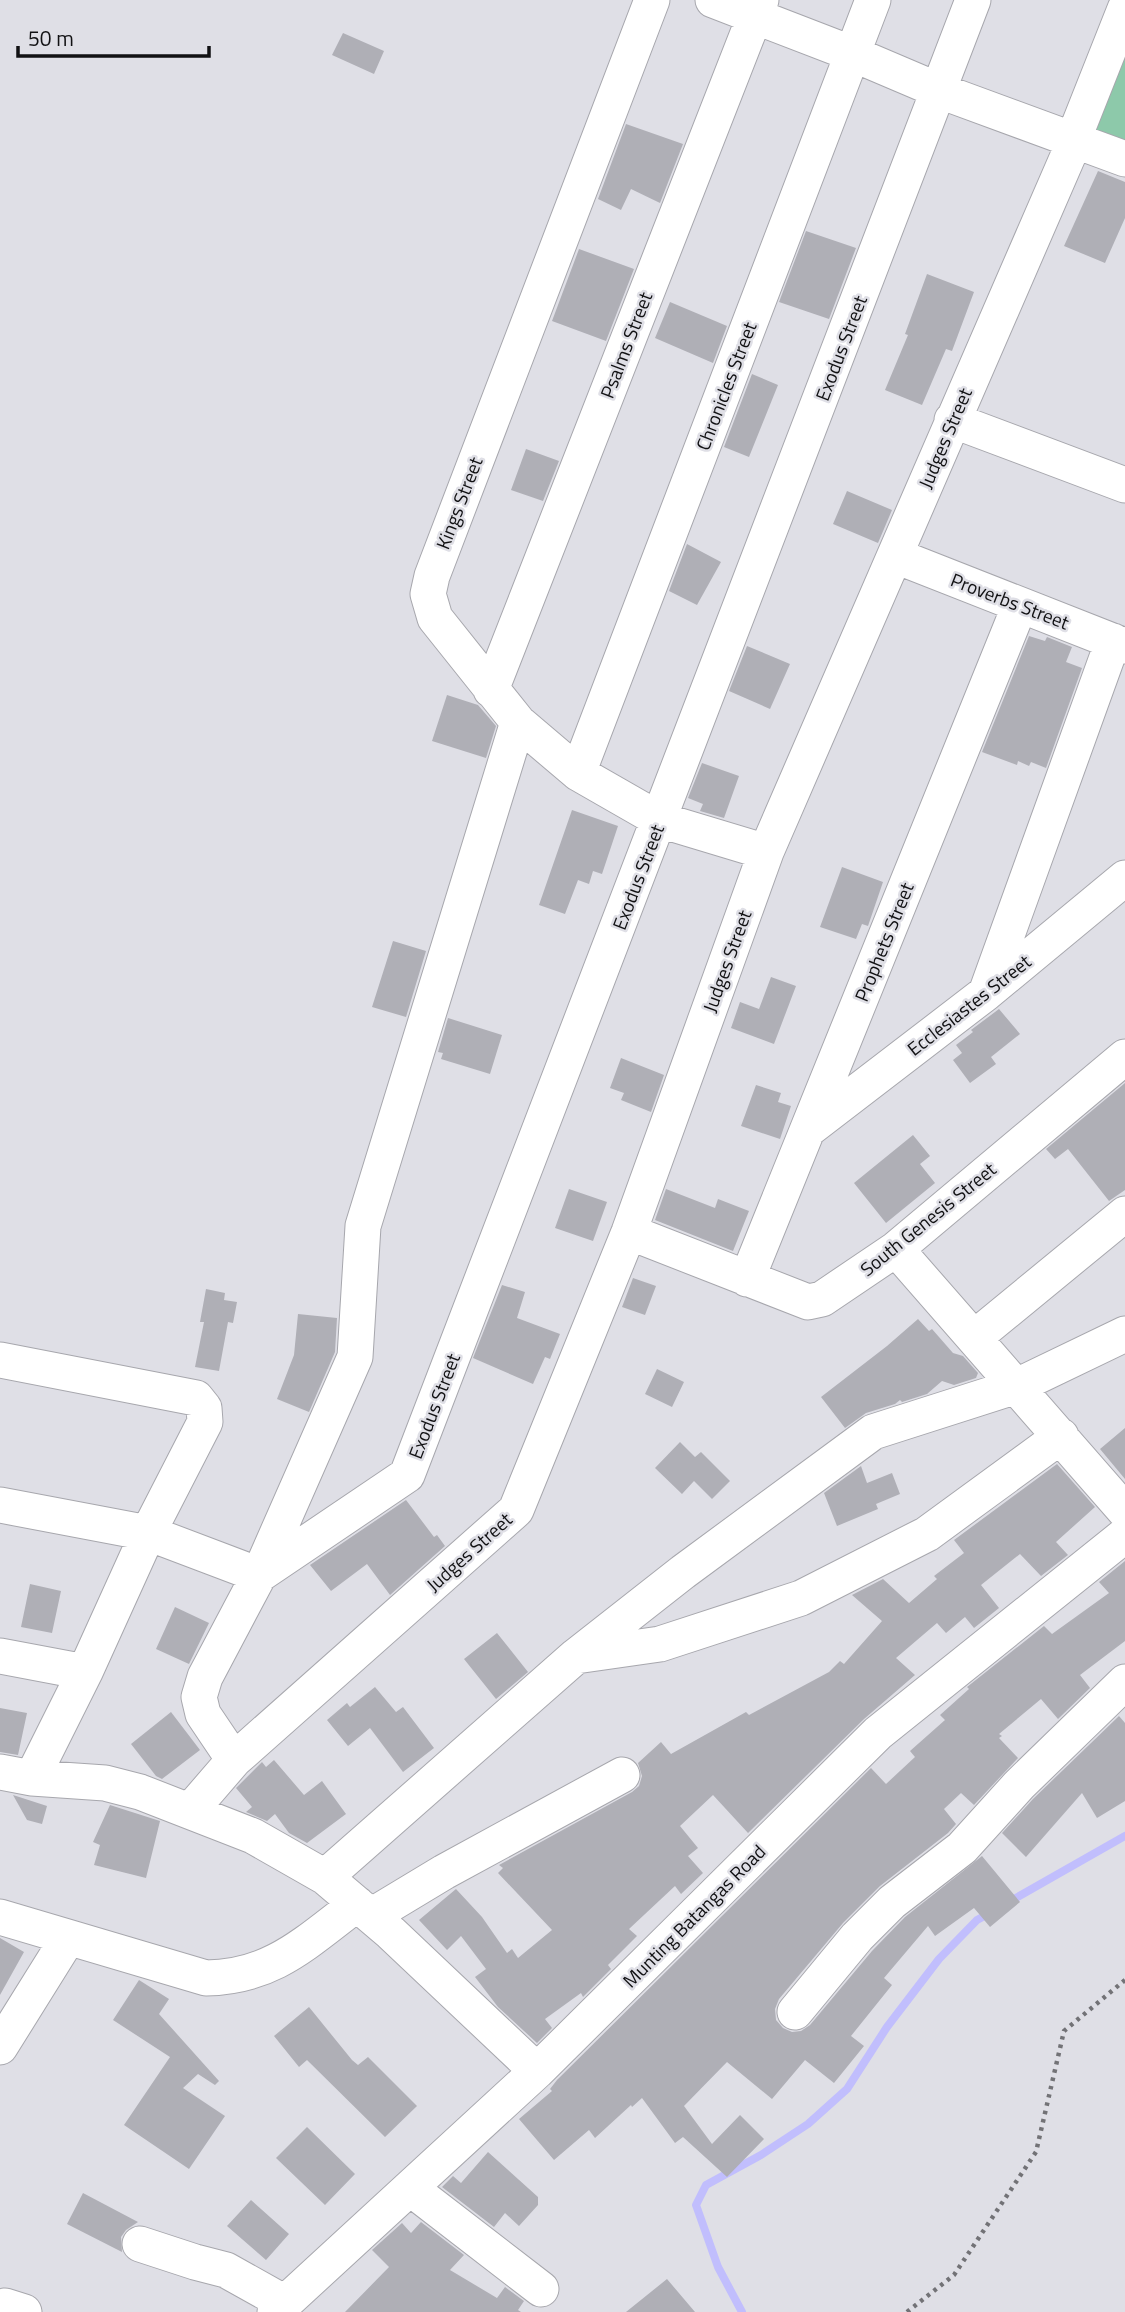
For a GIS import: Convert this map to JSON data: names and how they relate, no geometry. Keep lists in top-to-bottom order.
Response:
{
  "streets": {
    "street": [
      "Psalms Street",
      "Exodus Street",
      "Chronicles Street",
      "Judges Street",
      "Kings Street",
      "Proverbs Street",
      "Prophets Street",
      "Ecclesiastes Street",
      "South Genesis Street",
      "Munting Batangas Road"
    ]
  },
  "crossings": [
    ["Psalms Street", "Kings Street"],
    ["Exodus Street", "Kings Street"],
    ["Chronicles Street", "Kings Street"],
    ["Judges Street", "Kings Street"],
    ["Judges Street", "Proverbs Street"],
    ["Judges Street", "South Genesis Street"],
    ["Proverbs Street", "Prophets Street"],
    ["Prophets Street", "Ecclesiastes Street"],
    ["Prophets Street", "South Genesis Street"]
  ],
  "scale_bar": "50 m"
}
